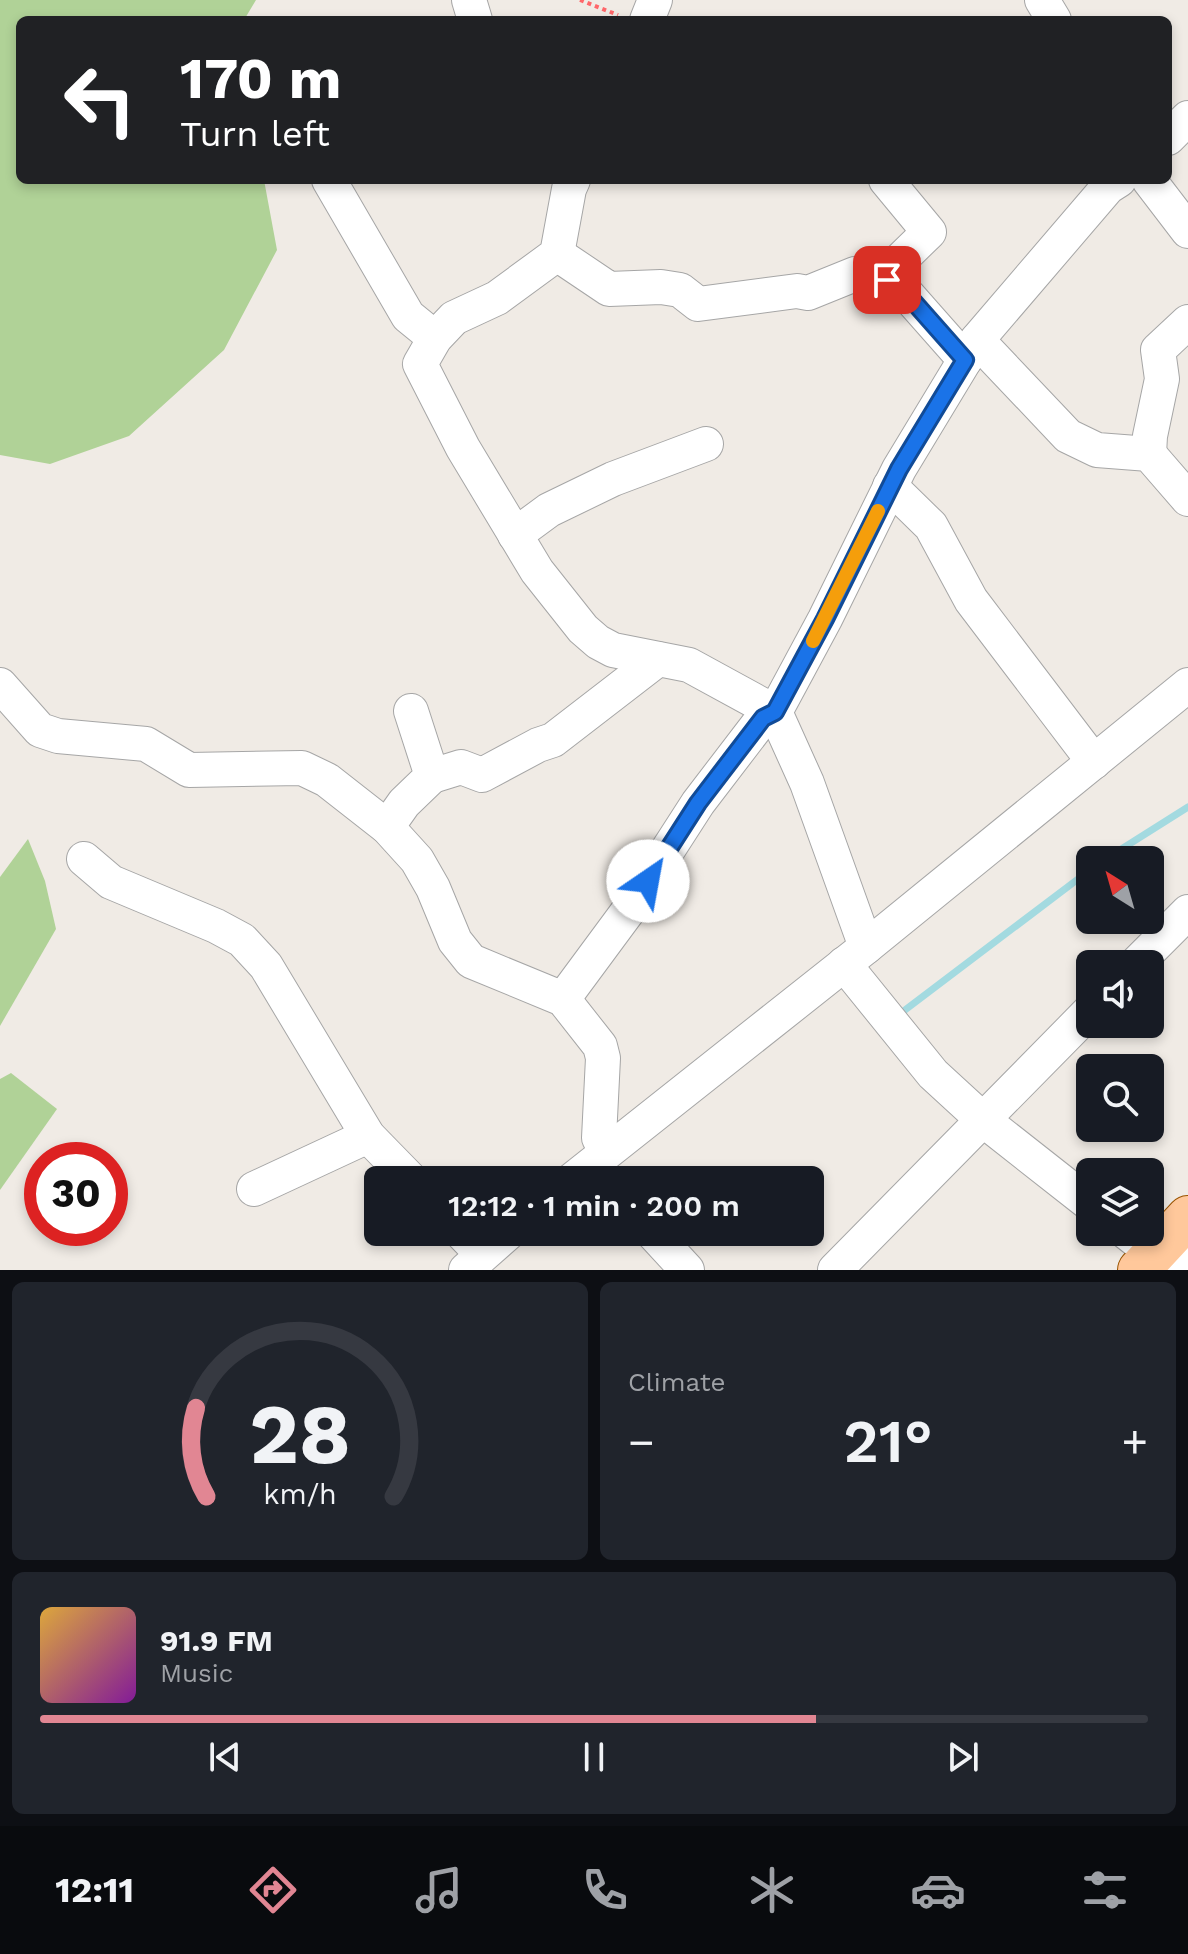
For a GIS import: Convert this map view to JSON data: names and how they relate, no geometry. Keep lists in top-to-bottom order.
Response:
{
  "north": "top left",
  "page": {
    "turn": ["170 m", "Turn left"],
    "limit": "30",
    "trip": "12:12 · 1 min · 200 m",
    "tile": "Climate",
    "heat": ["−", "21°", "+"],
    "song": ["91.9 FM", "Music"],
    "tabs": "12:11",
    "gauge": ["28", "km/h"]
  }
}
